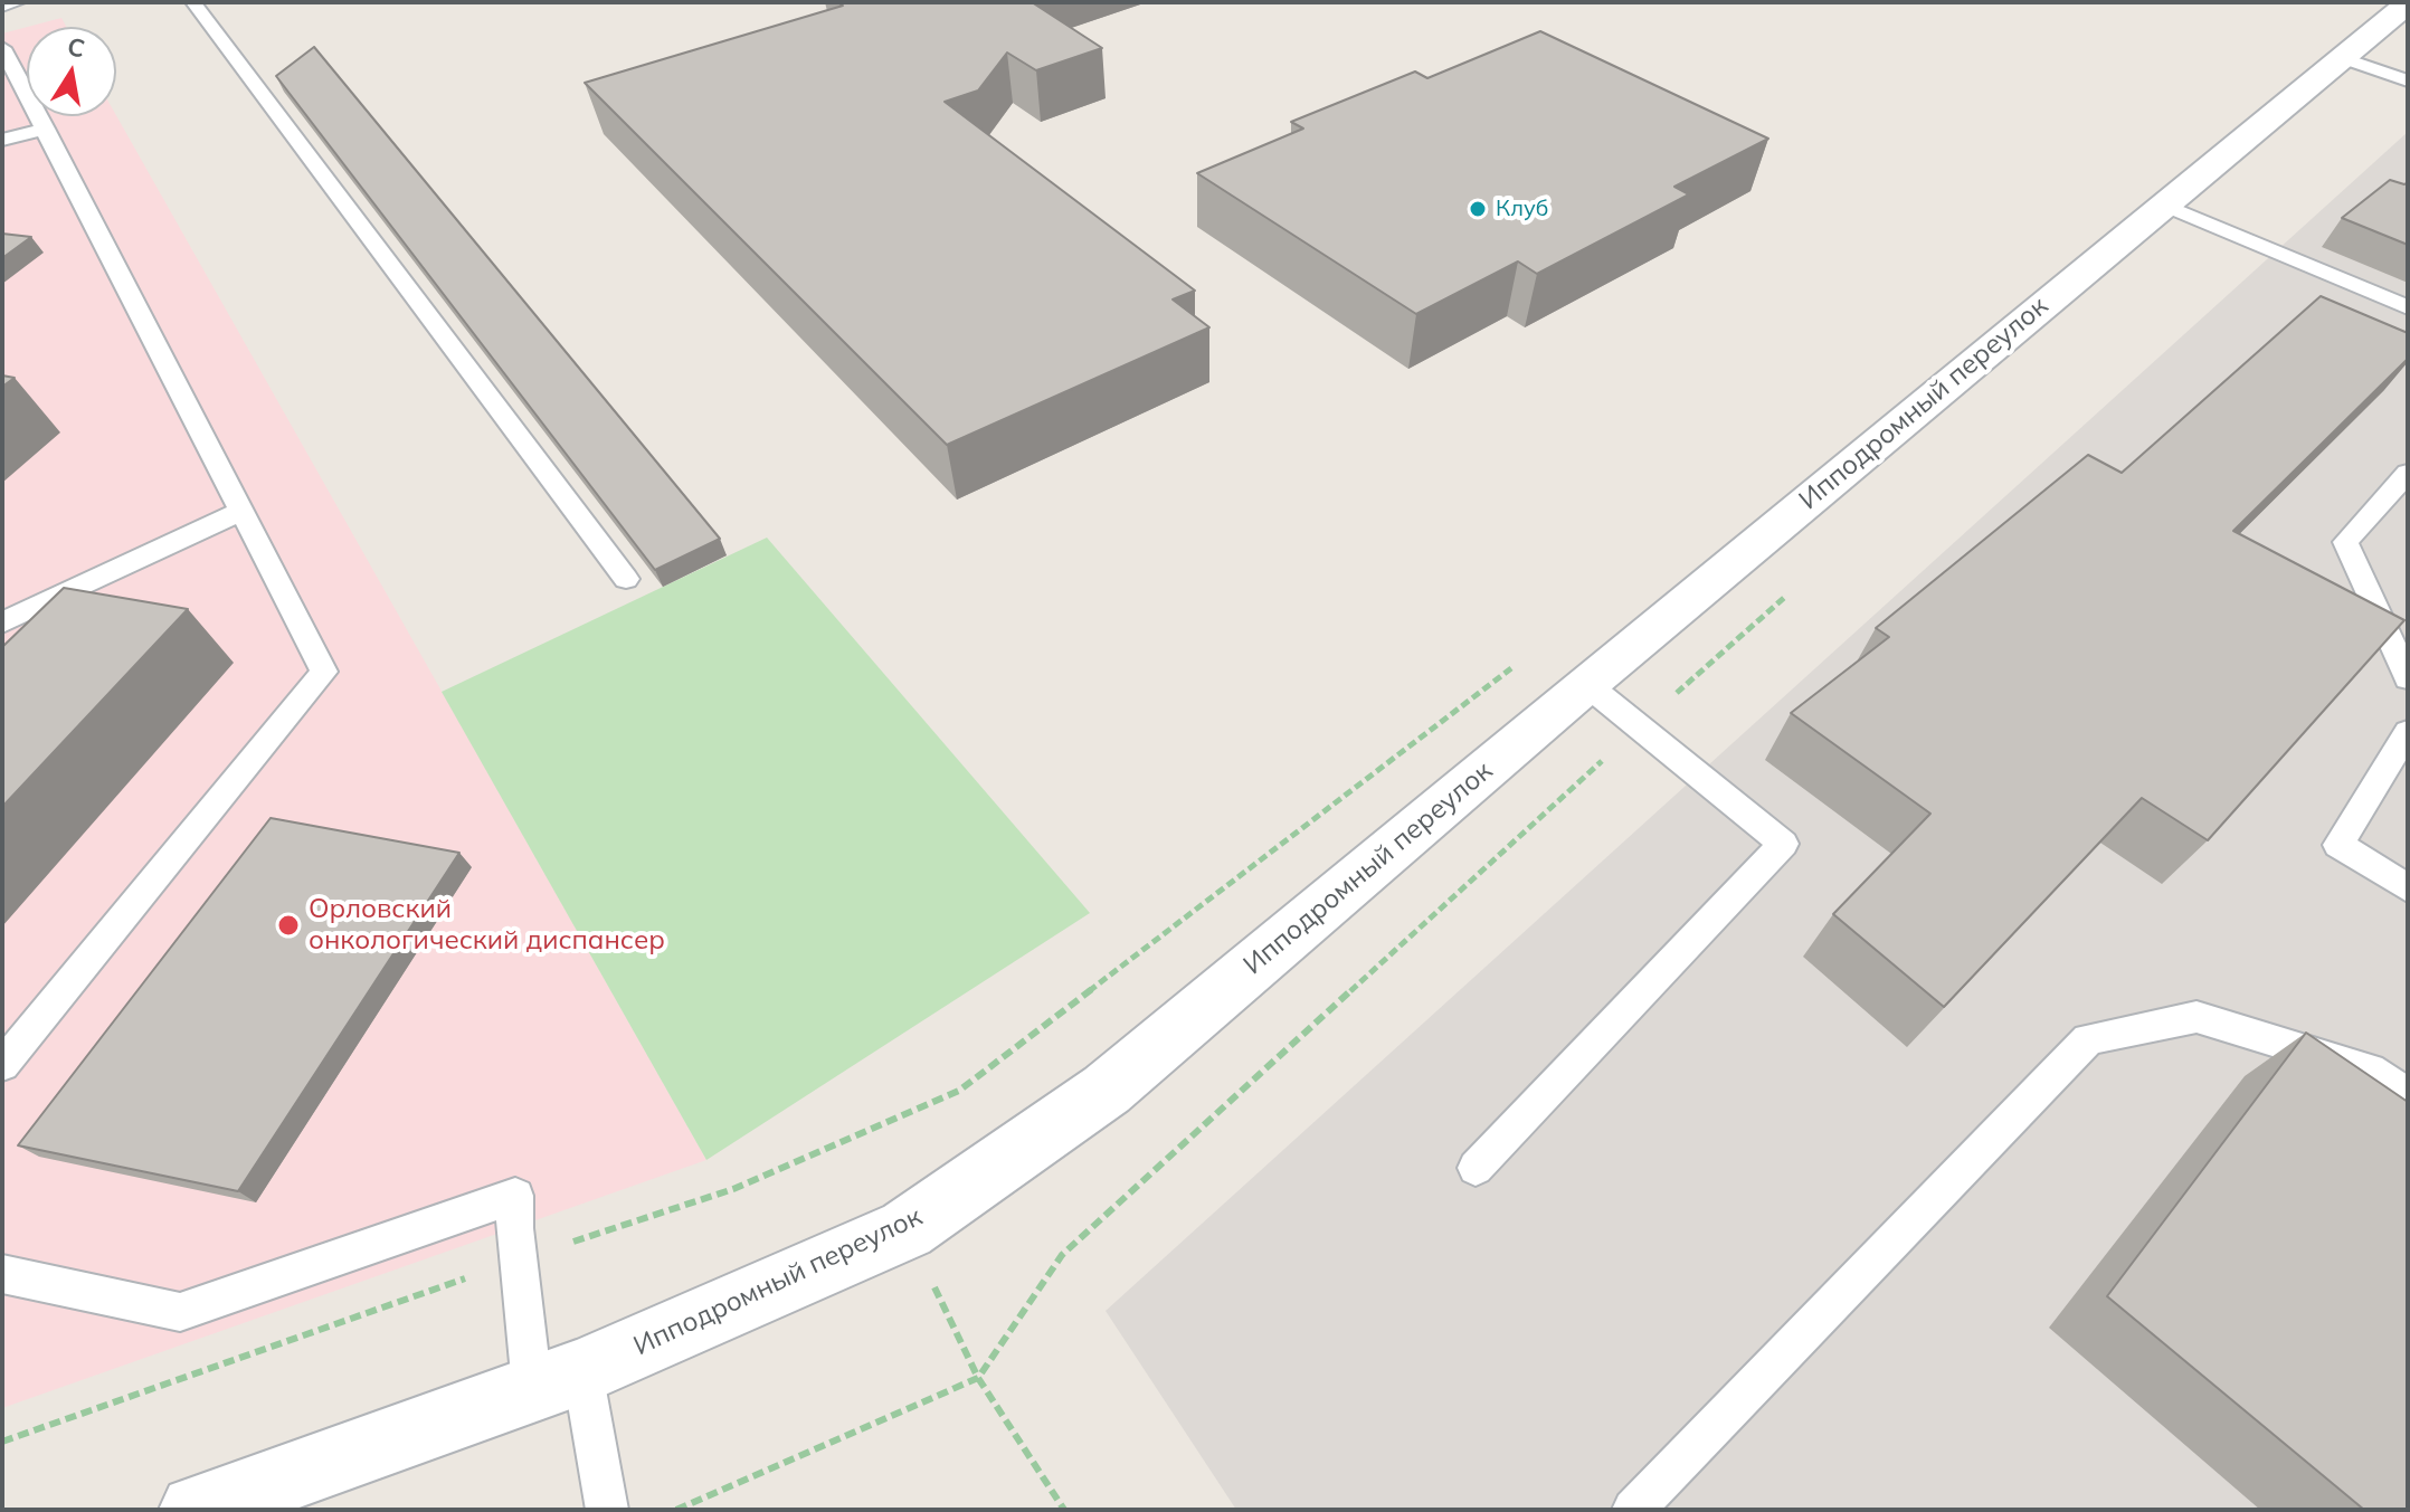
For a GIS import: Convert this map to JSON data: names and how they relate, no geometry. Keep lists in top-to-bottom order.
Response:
{
  "streets": {
    "street": ["Ипподромный переулок"]
  },
  "places": ["Клуб", "Орловский онкологический диспансер"],
  "north": "top"
}
